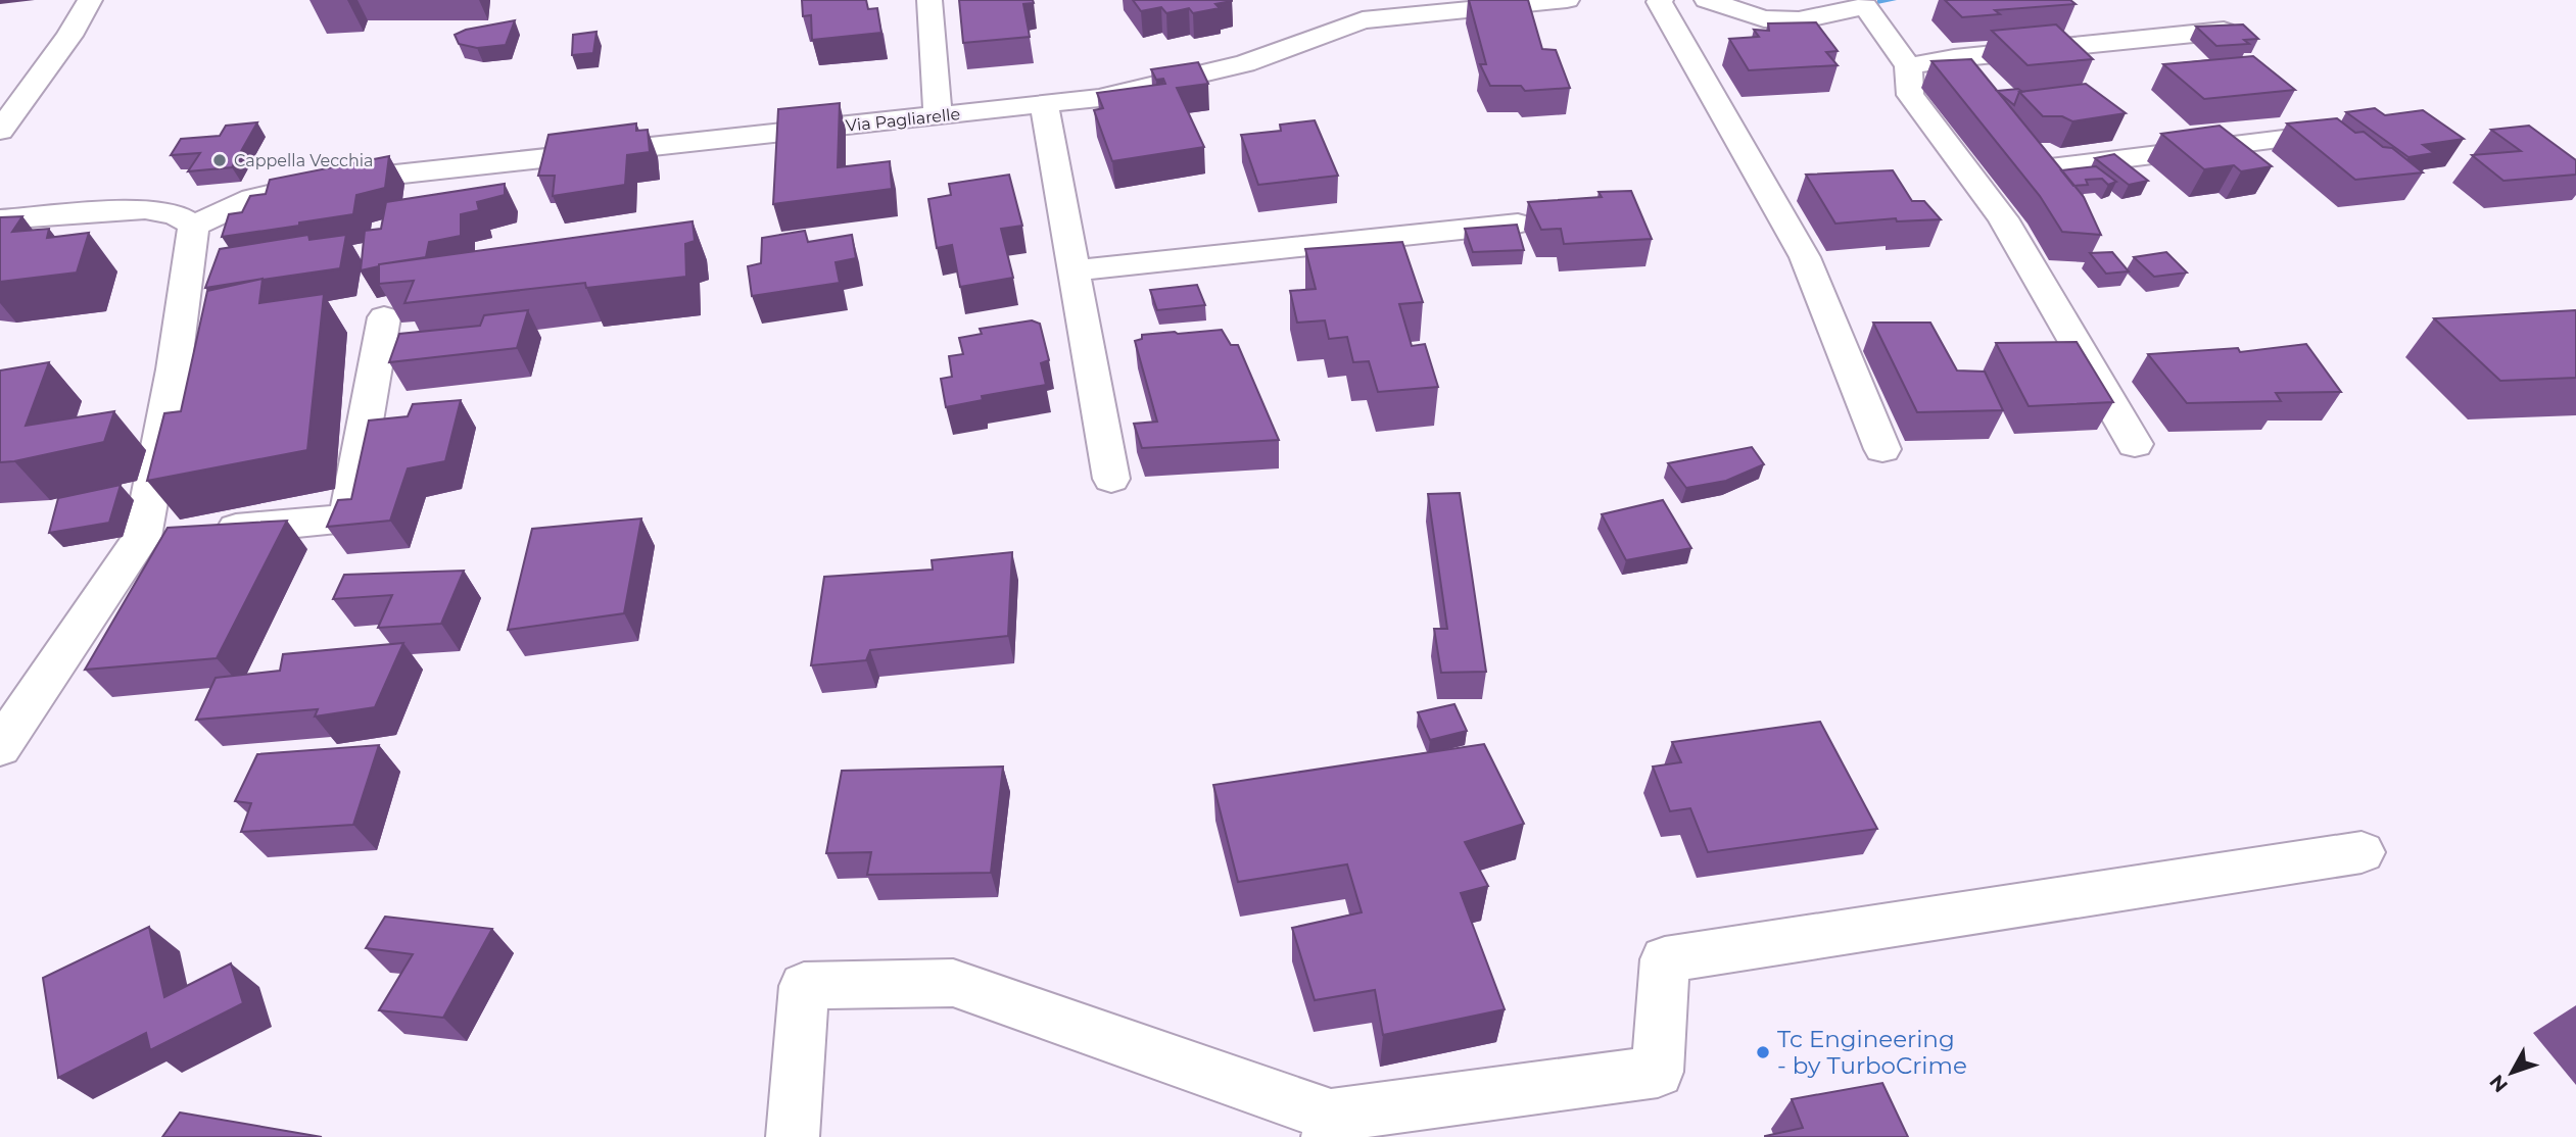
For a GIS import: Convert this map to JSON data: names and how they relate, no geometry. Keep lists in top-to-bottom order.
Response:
{
  "streets": {
    "street": ["Via Pagliarelle"]
  },
  "places": ["Cappella Vecchia", "Tc Engineering - by TurboCrime"],
  "north": "bottom left"
}
